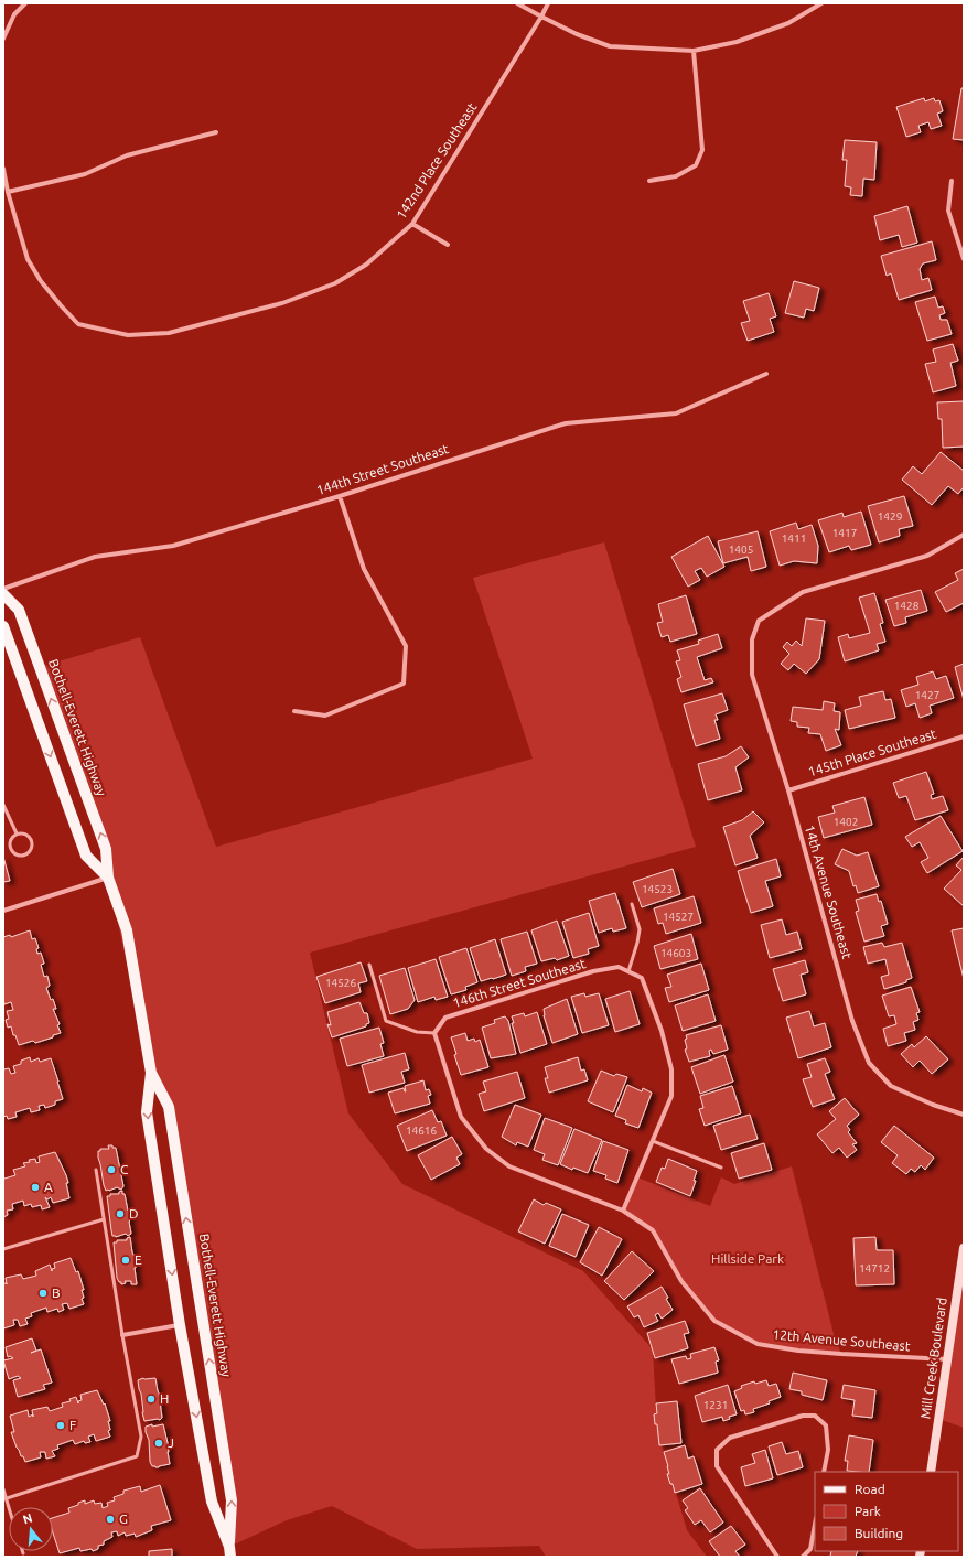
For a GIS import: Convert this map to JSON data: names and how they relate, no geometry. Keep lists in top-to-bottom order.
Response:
{
  "streets": {
    "main road": ["Bothell-Everett Highway"],
    "street": [
      "142nd Place Southeast",
      "144th Street Southeast",
      "145th Place Southeast",
      "14th Avenue Southeast",
      "146th Street Southeast",
      "12th Avenue Southeast",
      "Mill Creek Boulevard"
    ]
  },
  "crossings": [
    ["145th Place Southeast", "14th Avenue Southeast"],
    ["146th Street Southeast", "12th Avenue Southeast"],
    ["12th Avenue Southeast", "Mill Creek Boulevard"]
  ],
  "parks": ["Hillside Park"],
  "places": [
    "C",
    "A",
    "D",
    "E",
    "B",
    "H",
    "F",
    "J",
    "G"
  ],
  "house_numbers": [
    "1429",
    "1417",
    "1411",
    "1405",
    "1428",
    "1427",
    "1402",
    "14523",
    "14527",
    "14603",
    "14526",
    "14616",
    "14712",
    "1231"
  ],
  "legend": ["Road", "Park", "Building"],
  "north": "top"
}
